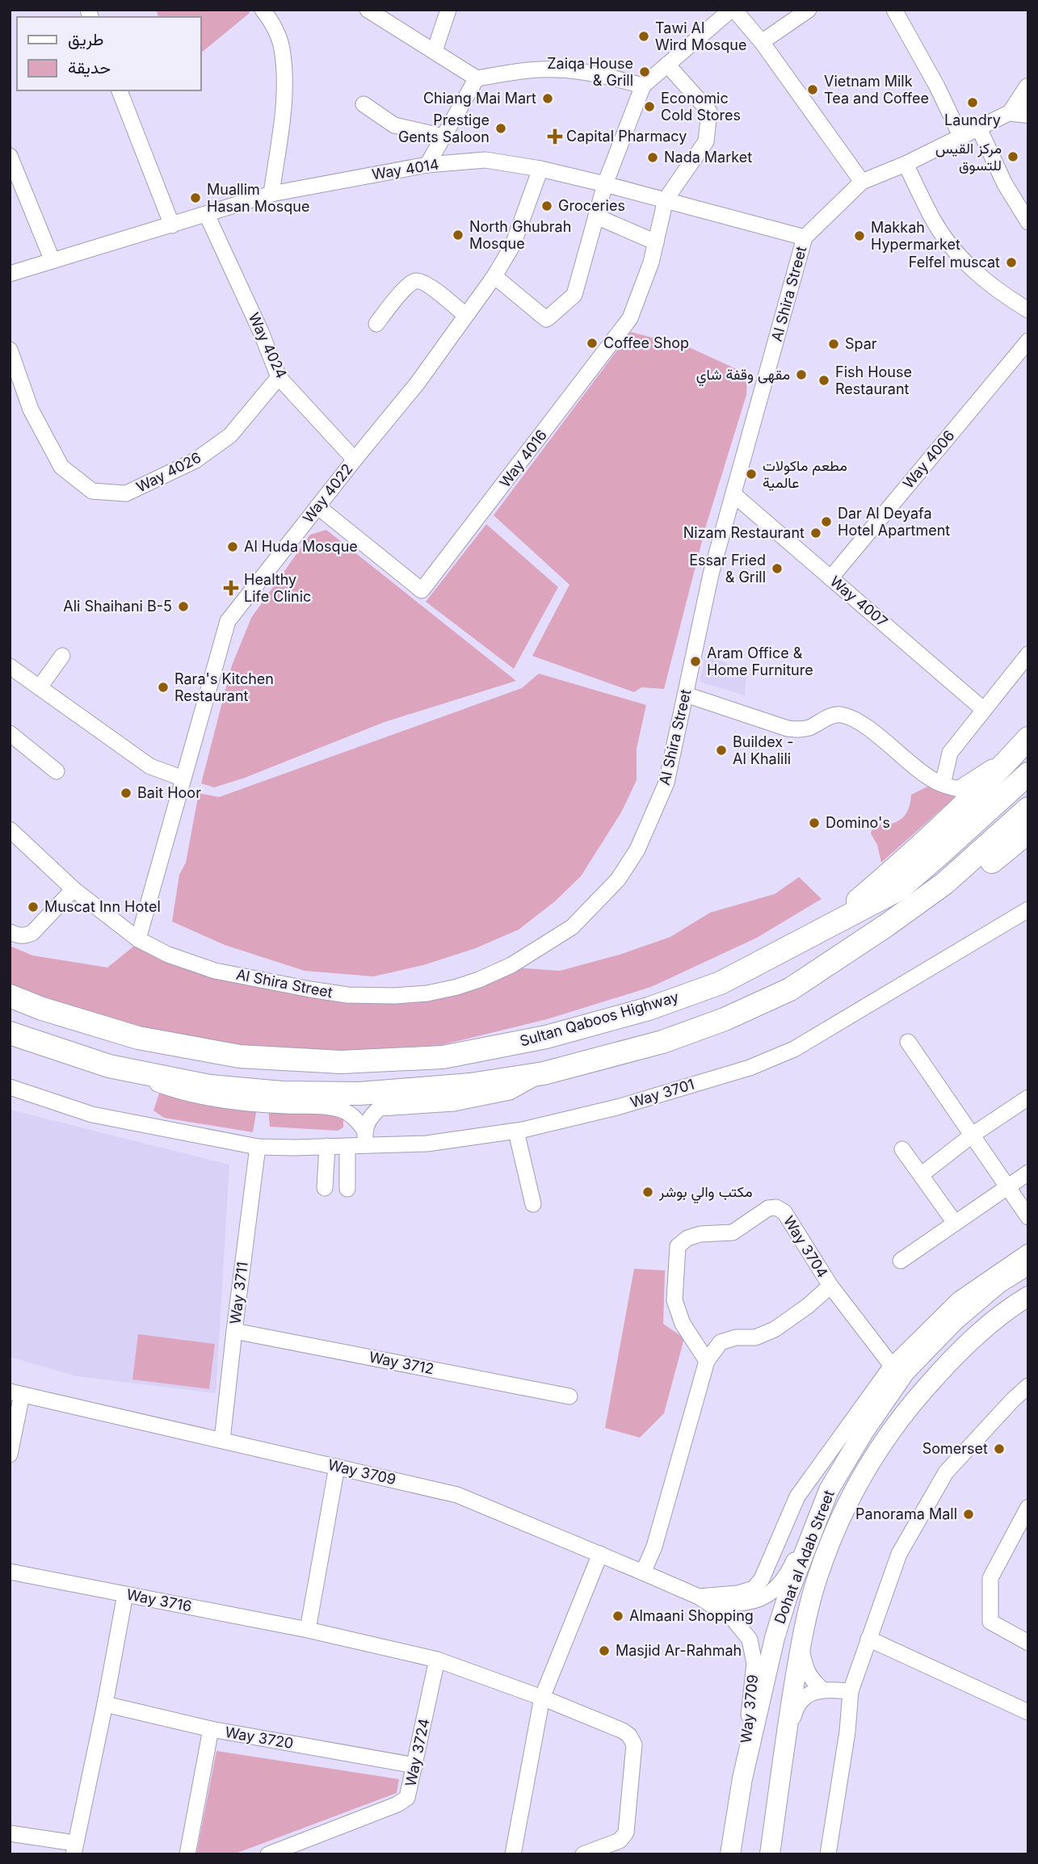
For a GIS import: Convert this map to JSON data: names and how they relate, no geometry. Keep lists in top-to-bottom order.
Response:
{
  "streets": {
    "highway": ["Sultan Qaboos Highway"],
    "main road": ["Dohat al Adab Street"],
    "street": [
      "Way 4014",
      "Al Shira Street",
      "Way 4024",
      "Way 4016",
      "Way 4006",
      "Way 4026",
      "Way 4022",
      "Way 4007",
      "Way 3701",
      "Way 3704",
      "Way 3711",
      "Way 3712",
      "Way 3709",
      "Way 3716",
      "Way 3720",
      "Way 3724"
    ]
  },
  "crossings": [
    ["Way 4014", "Al Shira Street"],
    ["Way 4014", "Way 4024"],
    ["Way 4014", "Way 4016"],
    ["Way 4014", "Way 4022"],
    ["Al Shira Street", "Way 4022"],
    ["Al Shira Street", "Way 4007"],
    ["Way 4024", "Way 4026"],
    ["Way 4024", "Way 4022"],
    ["Way 4016", "Way 4022"],
    ["Way 4006", "Way 4007"],
    ["Way 3701", "Way 3711"],
    ["Way 3704", "Way 3709"],
    ["Way 3711", "Way 3712"],
    ["Way 3711", "Way 3709"],
    ["Way 3709", "Dohat al Adab Street"],
    ["Way 3716", "Way 3724"],
    ["Way 3720", "Way 3724"]
  ],
  "places": {
    "other": [
      "Tawi Al Wird Mosque",
      "Zaiqa House & Grill",
      "Vietnam Milk Tea and Coffee",
      "Chiang Mai Mart",
      "Laundry",
      "Economic Cold Stores",
      "Prestige Gents Saloon",
      "مركز القيس للتسوق",
      "Nada Market",
      "Muallim Hasan Mosque",
      "Groceries",
      "North Ghubrah Mosque",
      "Makkah Hypermarket",
      "Felfel muscat",
      "Coffee Shop",
      "Spar",
      "مقهى وقفة شاي",
      "Fish House Restaurant",
      "مطعم ماكولات عالمية",
      "Dar Al Deyafa Hotel Apartment",
      "Nizam Restaurant",
      "Al Huda Mosque",
      "Essar Fried & Grill",
      "Ali Shaihani B-5",
      "Aram Office & Home Furniture",
      "Rara's Kitchen Restaurant",
      "Buildex - Al Khalili",
      "Bait Hoor",
      "Domino's",
      "Muscat Inn Hotel",
      "مكتب والي بوشر",
      "Somerset",
      "Panorama Mall",
      "Almaani Shopping",
      "Masjid Ar-Rahmah"
    ],
    "health": ["Capital Pharmacy", "Healthy Life Clinic"]
  },
  "legend": ["طريق", "حديقة"]
}
